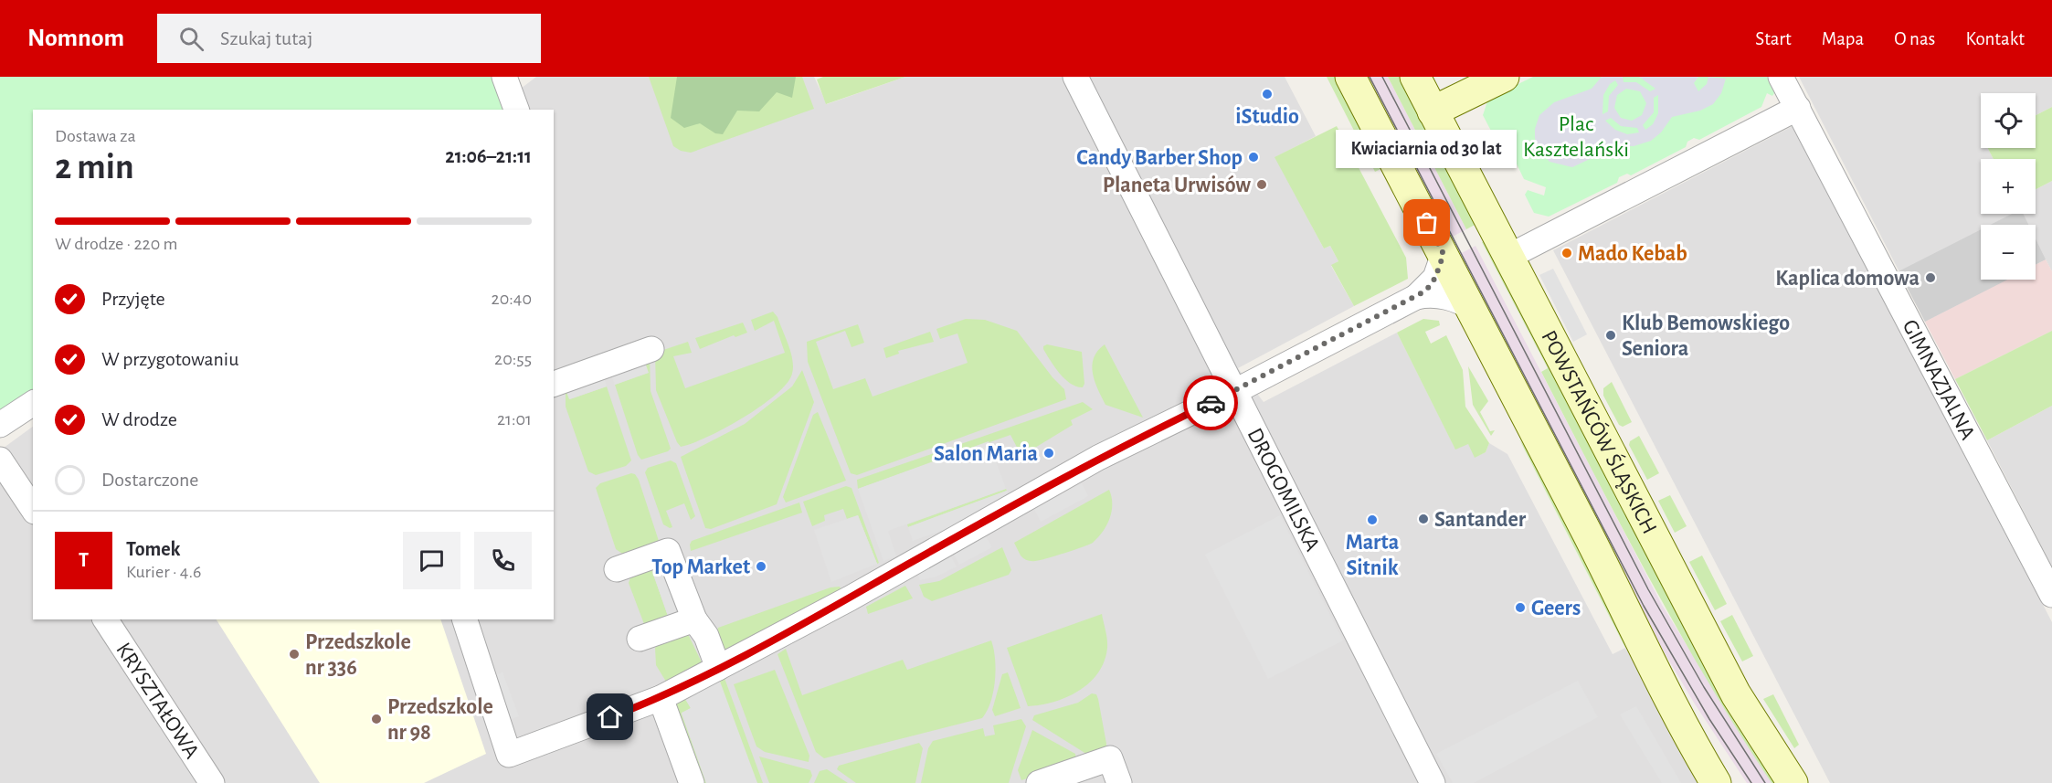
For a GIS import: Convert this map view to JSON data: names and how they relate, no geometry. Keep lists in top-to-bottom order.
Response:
{
  "streets": {
    "main road": ["POWSTAŃCÓW ŚLĄSKICH"],
    "street": ["GIMNAZJALNA", "DROGOMILSKA", "KRYSZTAŁOWA"]
  },
  "parks": ["Plac Kasztelański"],
  "places": [
    "iStudio",
    "Candy Barber Shop",
    "Planeta Urwisów",
    "Kwiaciarnia od 30 lat",
    "Mado Kebab",
    "Kaplica domowa",
    "Klub Bemowskiego Seniora",
    "Salon Maria",
    "Santander",
    "Marta Sitnik",
    "Top Market",
    "Geers",
    "Przedszkole nr 336",
    "Przedszkole nr 98"
  ],
  "page": {
    "header": "Nomnom",
    "search": "Szukaj tutaj",
    "nav": [
      "Start",
      "Mapa",
      "O nas",
      "Kontakt"
    ],
    "map_buttons": ["+", "−"],
    "heading": ["2 min", "Dostawa za", "21:06–21:11"],
    "panel": ["Tomek", "Kurier · 4.6"],
    "bubble": "Kwiaciarnia od 30 lat",
    "bar": "W drodze · 220 m",
    "list": [
      ["Przyjęte", "20:40"],
      ["W przygotowaniu", "20:55"],
      ["W drodze", "21:01"],
      "Dostarczone"
    ],
    "round": "T"
  }
}
